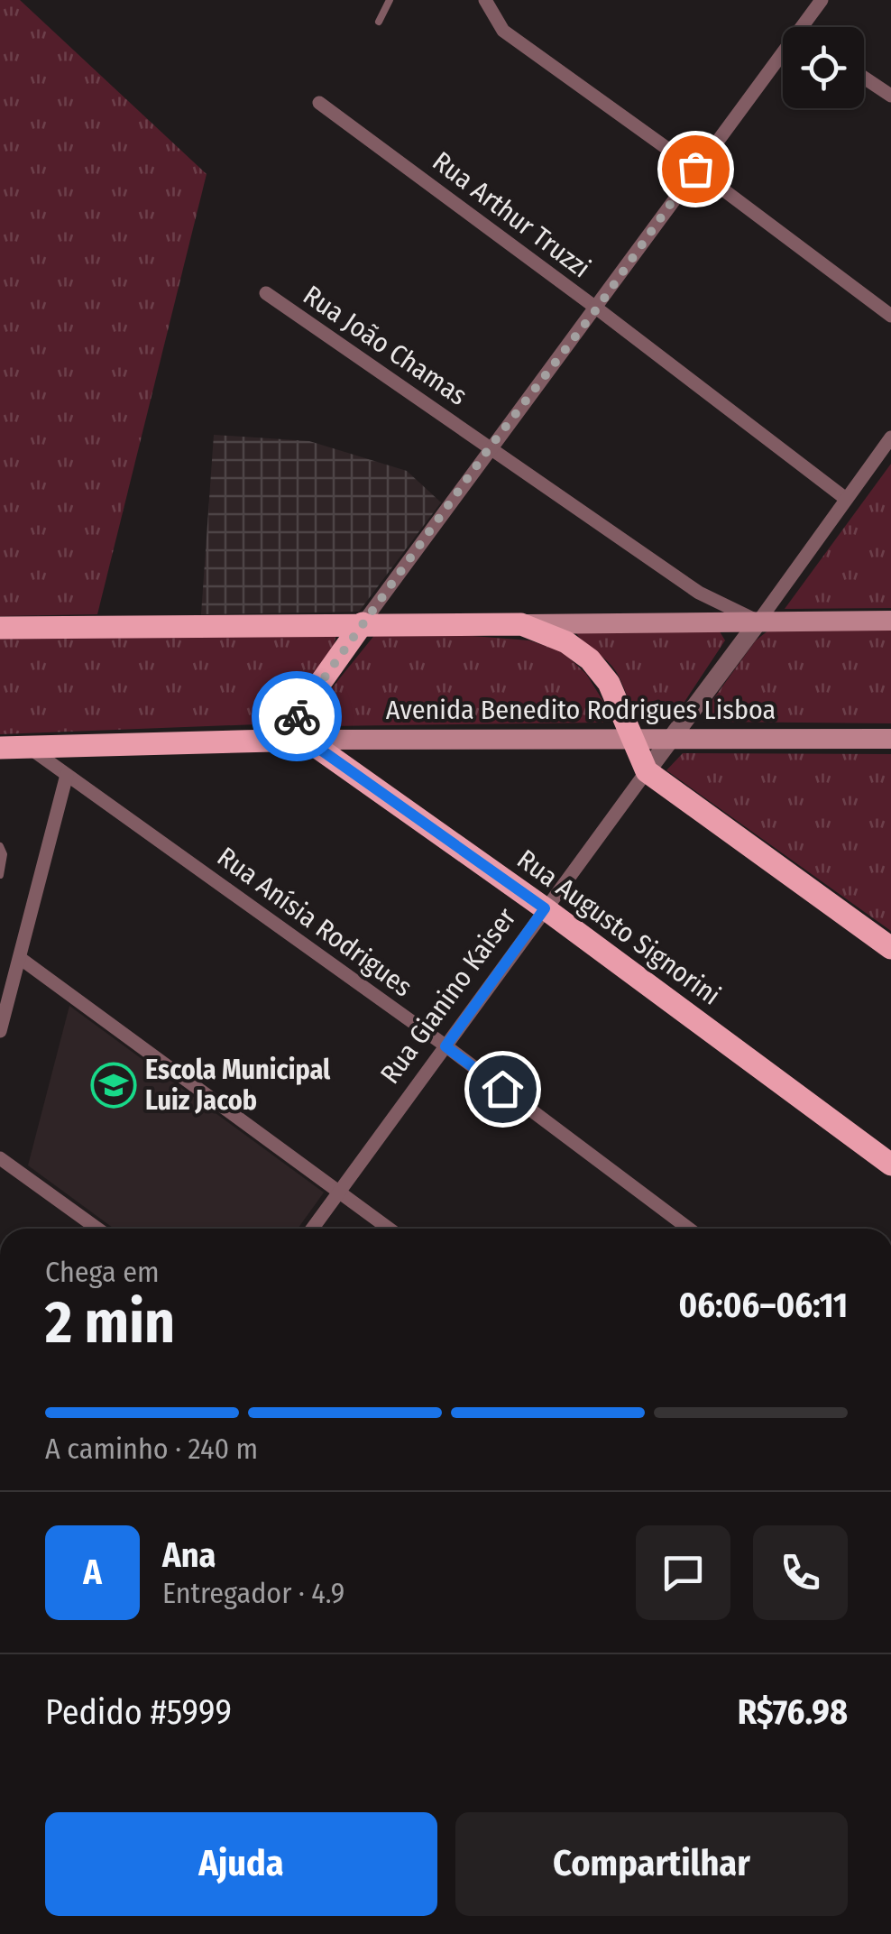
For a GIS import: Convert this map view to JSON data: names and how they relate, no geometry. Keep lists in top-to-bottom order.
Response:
{
  "streets": {
    "main road": ["Avenida Benedito Rodrigues Lisboa", "Rua Augusto Signorini"],
    "street": [
      "Rua Arthur Truzzi",
      "Rua João Chamas",
      "Rua Anísia Rodrigues",
      "Rua Gianino Kaiser"
    ]
  },
  "crossings": [
    ["Rua Arthur Truzzi", "Rua Gianino Kaiser"],
    ["Rua João Chamas", "Rua Gianino Kaiser"],
    ["Avenida Benedito Rodrigues Lisboa", "Rua Anísia Rodrigues"],
    ["Avenida Benedito Rodrigues Lisboa", "Rua Augusto Signorini"],
    ["Avenida Benedito Rodrigues Lisboa", "Rua Gianino Kaiser"],
    ["Rua Anísia Rodrigues", "Rua Gianino Kaiser"],
    ["Rua Augusto Signorini", "Rua Gianino Kaiser"]
  ],
  "places": {
    "school or university": ["Escola Municipal Luiz Jacob"]
  },
  "page": {
    "heading": ["2 min", "Chega em", "06:06–06:11"],
    "panel": [
      "Ana",
      "Entregador · 4.9",
      "Pedido #5999",
      "R$76.98"
    ],
    "bar": "A caminho · 240 m",
    "round": "A",
    "buttons": ["Ajuda", "Compartilhar"]
  }
}
